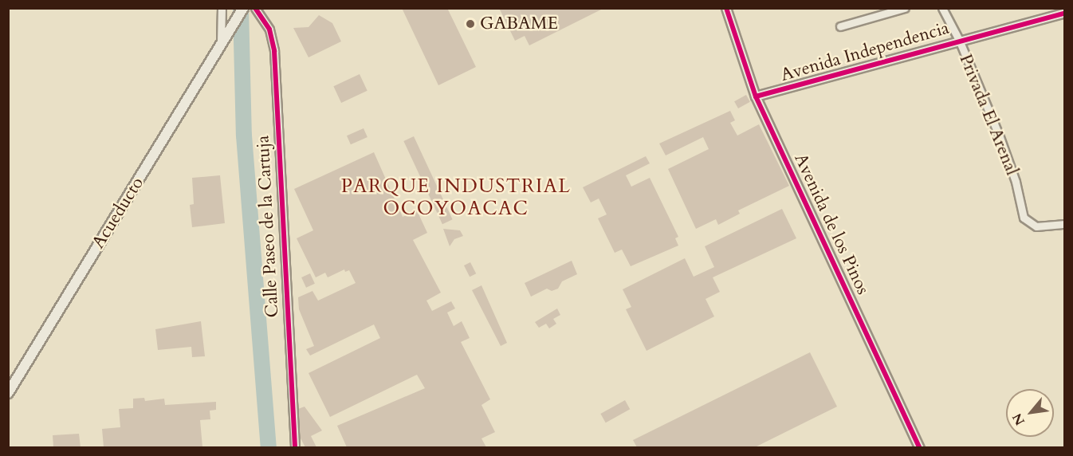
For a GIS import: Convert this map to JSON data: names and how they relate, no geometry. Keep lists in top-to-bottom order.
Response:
{
  "streets": {
    "main road": ["Acueducto"],
    "street": [
      "Avenida Independencia",
      "Privada El Arenal",
      "Avenida de los Pinos",
      "Calle Paseo de la Cartuja"
    ]
  },
  "crossings": [
    ["Avenida Independencia", "Privada El Arenal"],
    ["Avenida Independencia", "Avenida de los Pinos"]
  ],
  "districts": ["PARQUE INDUSTRIAL OCOYOACAC"],
  "places": ["GABAME"],
  "north": "bottom left"
}
